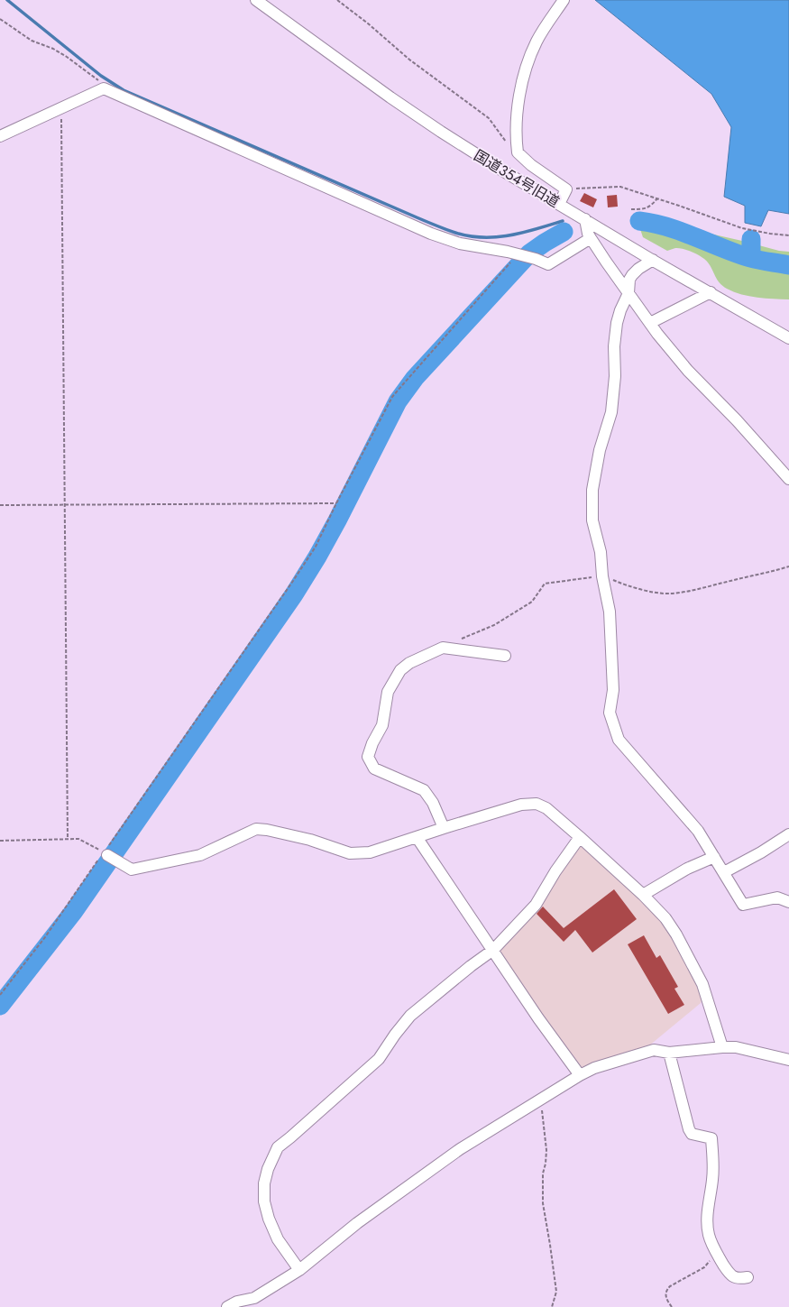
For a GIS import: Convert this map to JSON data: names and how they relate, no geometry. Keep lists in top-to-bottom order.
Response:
{
  "streets": {
    "street": ["国道354号旧道"]
  }
}
